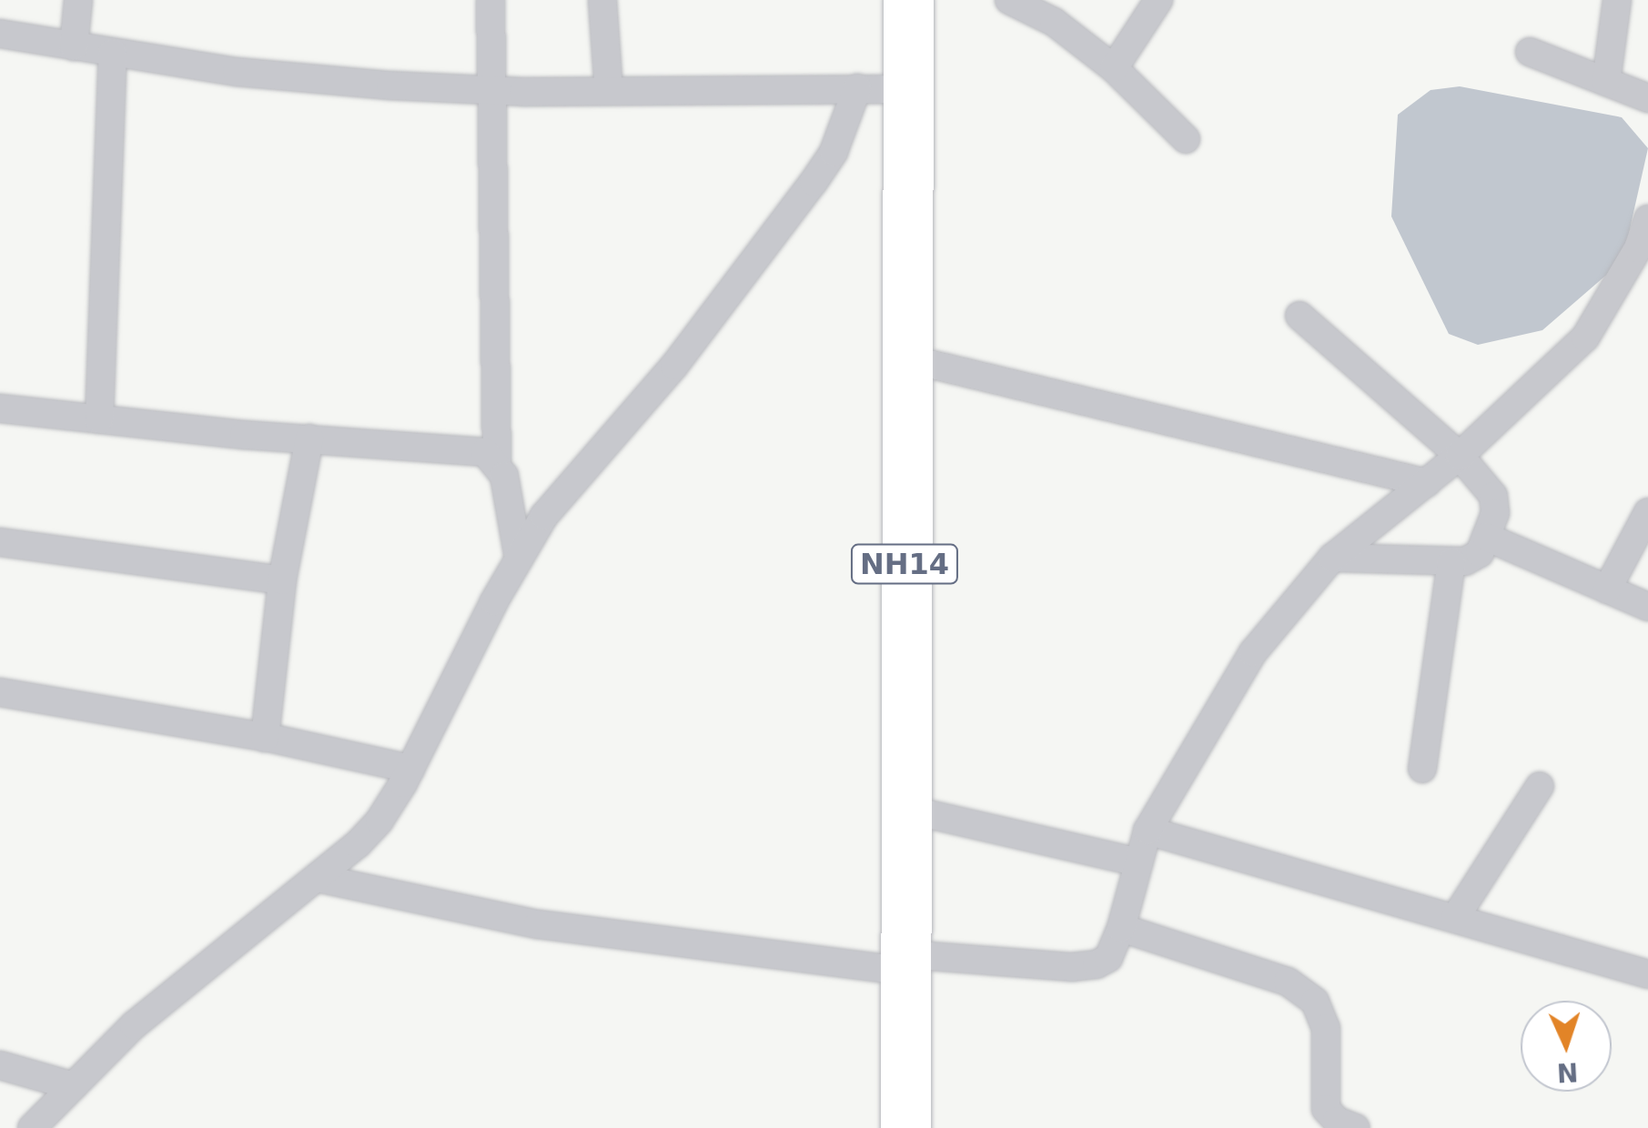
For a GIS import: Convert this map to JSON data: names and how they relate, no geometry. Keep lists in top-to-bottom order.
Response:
{
  "streets": {
    "highway": ["NH14"]
  },
  "north": "bottom"
}
